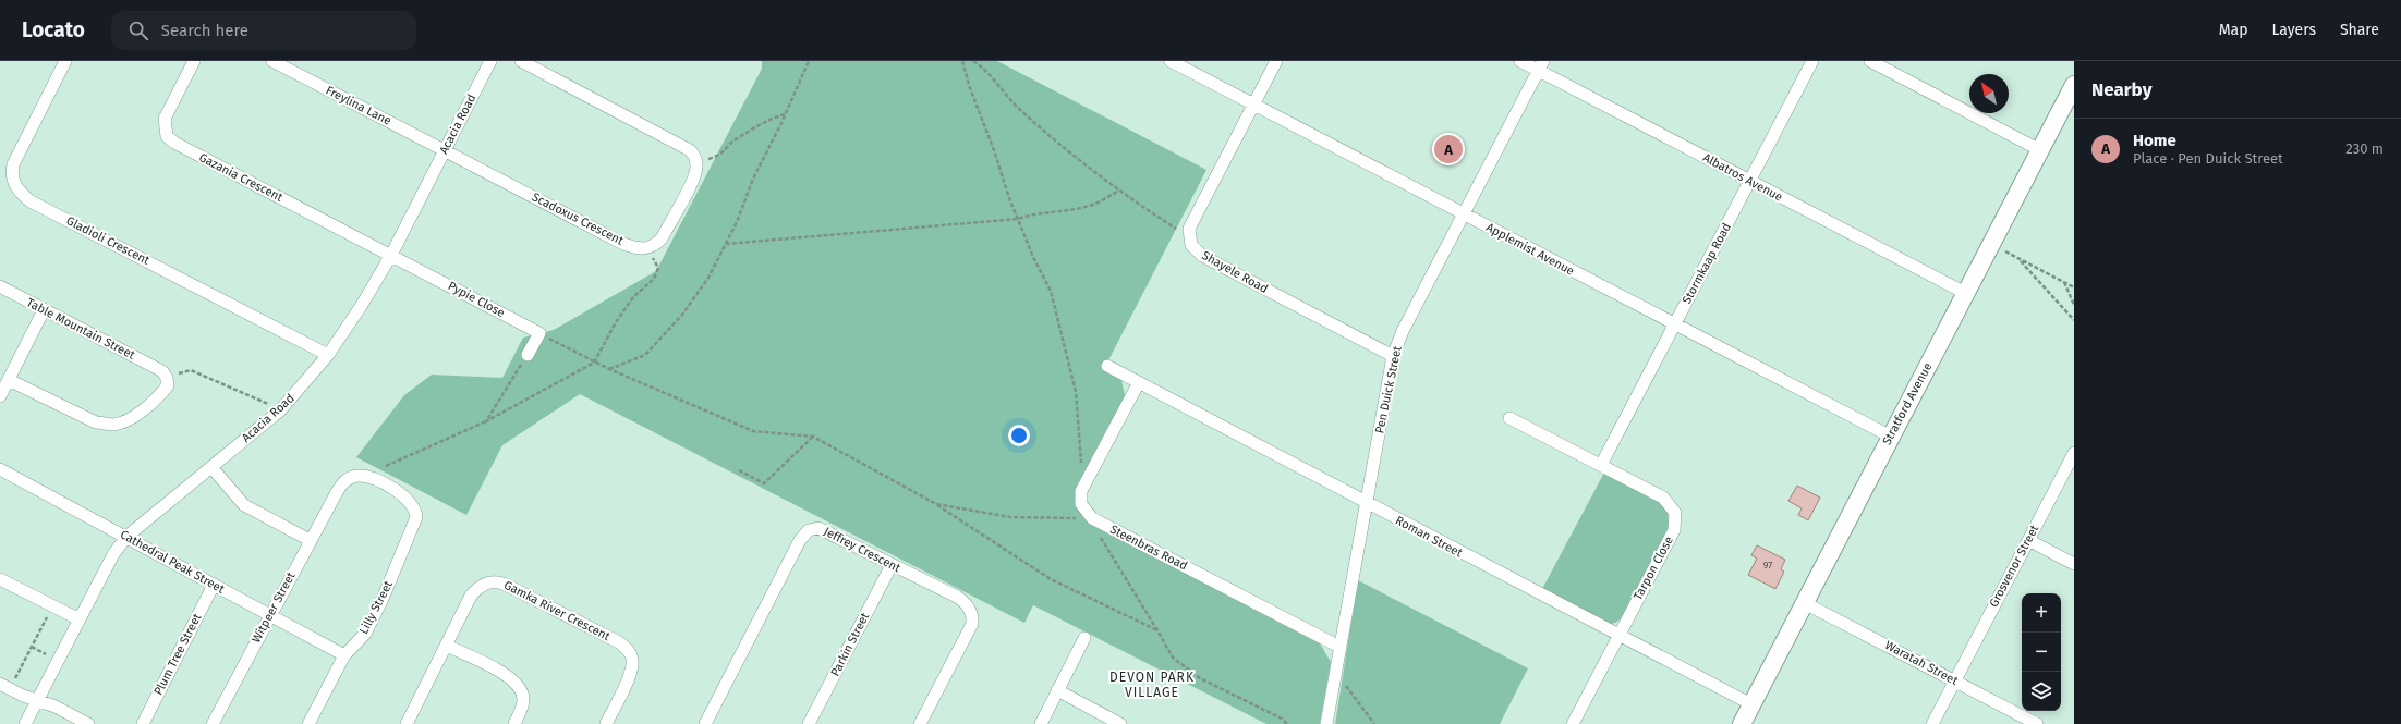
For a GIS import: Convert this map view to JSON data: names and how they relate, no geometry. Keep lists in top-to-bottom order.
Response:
{
  "streets": {
    "street": [
      "Freylina Lane",
      "Acacia Road",
      "Gazania Crescent",
      "Albatros Avenue",
      "Scadoxus Crescent",
      "Gladioli Crescent",
      "Applemist Avenue",
      "Stormkaap Road",
      "Shayele Road",
      "Pypie Close",
      "Table Mountain Street",
      "Pen Duick Street",
      "Stratford Avenue",
      "Roman Street",
      "Steenbras Road",
      "Jeffrey Crescent",
      "Cathedral Peak Street",
      "Grosvenor Street",
      "Tarpon Close",
      "Witpeer Street",
      "Lilly Street",
      "Gamka River Crescent",
      "Parkin Street",
      "Plum Tree Street",
      "Waratah Street"
    ]
  },
  "crossings": [
    ["Freylina Lane", "Acacia Road"],
    ["Freylina Lane", "Scadoxus Crescent"],
    ["Acacia Road", "Gazania Crescent"],
    ["Acacia Road", "Scadoxus Crescent"],
    ["Acacia Road", "Gladioli Crescent"],
    ["Acacia Road", "Pypie Close"],
    ["Acacia Road", "Cathedral Peak Street"],
    ["Gazania Crescent", "Pypie Close"],
    ["Albatros Avenue", "Stormkaap Road"],
    ["Albatros Avenue", "Pen Duick Street"],
    ["Albatros Avenue", "Stratford Avenue"],
    ["Applemist Avenue", "Stormkaap Road"],
    ["Applemist Avenue", "Shayele Road"],
    ["Applemist Avenue", "Pen Duick Street"],
    ["Applemist Avenue", "Stratford Avenue"],
    ["Stormkaap Road", "Tarpon Close"],
    ["Shayele Road", "Pen Duick Street"],
    ["Pen Duick Street", "Roman Street"],
    ["Pen Duick Street", "Steenbras Road"],
    ["Stratford Avenue", "Roman Street"],
    ["Stratford Avenue", "Waratah Street"],
    ["Roman Street", "Tarpon Close"],
    ["Jeffrey Crescent", "Parkin Street"],
    ["Cathedral Peak Street", "Witpeer Street"],
    ["Cathedral Peak Street", "Lilly Street"],
    ["Cathedral Peak Street", "Plum Tree Street"],
    ["Grosvenor Street", "Waratah Street"],
    ["Witpeer Street", "Lilly Street"]
  ],
  "districts": ["DEVON PARK VILLAGE"],
  "house_numbers": ["97"],
  "north": "top left",
  "page": {
    "header": "Locato",
    "search": "Search here",
    "nav": ["Map", "Layers", "Share"],
    "heading": "Nearby",
    "list": [
      {
        "mark": "A",
        "name": "Home",
        "note": "Place · Pen Duick Street",
        "value": "230 m"
      }
    ],
    "pins": "A",
    "map_buttons": ["+", "−"]
  }
}
